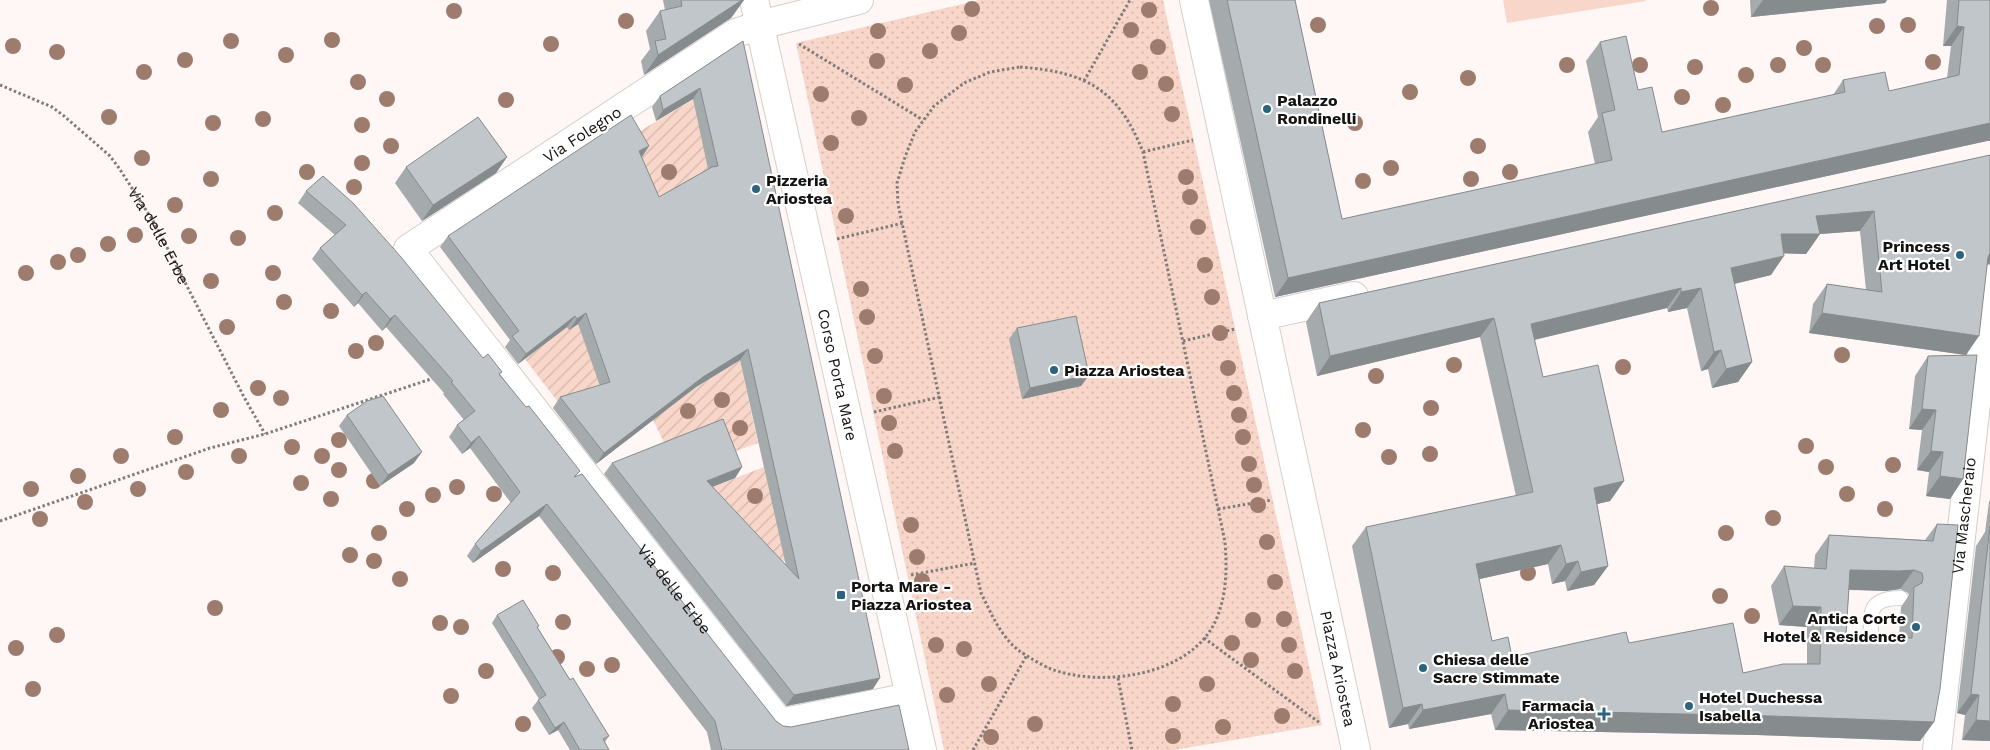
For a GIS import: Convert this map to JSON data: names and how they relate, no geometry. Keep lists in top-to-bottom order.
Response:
{
  "streets": {
    "street": [
      "Via Folegno",
      "Via delle Erbe",
      "Corso Porta Mare",
      "Via Mascheraio",
      "Piazza Ariostea"
    ]
  },
  "crossings": [
    ["Via Folegno", "Via delle Erbe"],
    ["Via Folegno", "Corso Porta Mare"],
    ["Via delle Erbe", "Corso Porta Mare"]
  ],
  "places": {
    "other": [
      "Palazzo Rondinelli",
      "Pizzeria Ariostea",
      "Princess Art Hotel",
      "Piazza Ariostea",
      "Antica Corte Hotel & Residence",
      "Chiesa delle Sacre Stimmate",
      "Hotel Duchessa Isabella"
    ],
    "transit": ["Porta Mare - Piazza Ariostea"],
    "health": ["Farmacia Ariostea"]
  }
}
